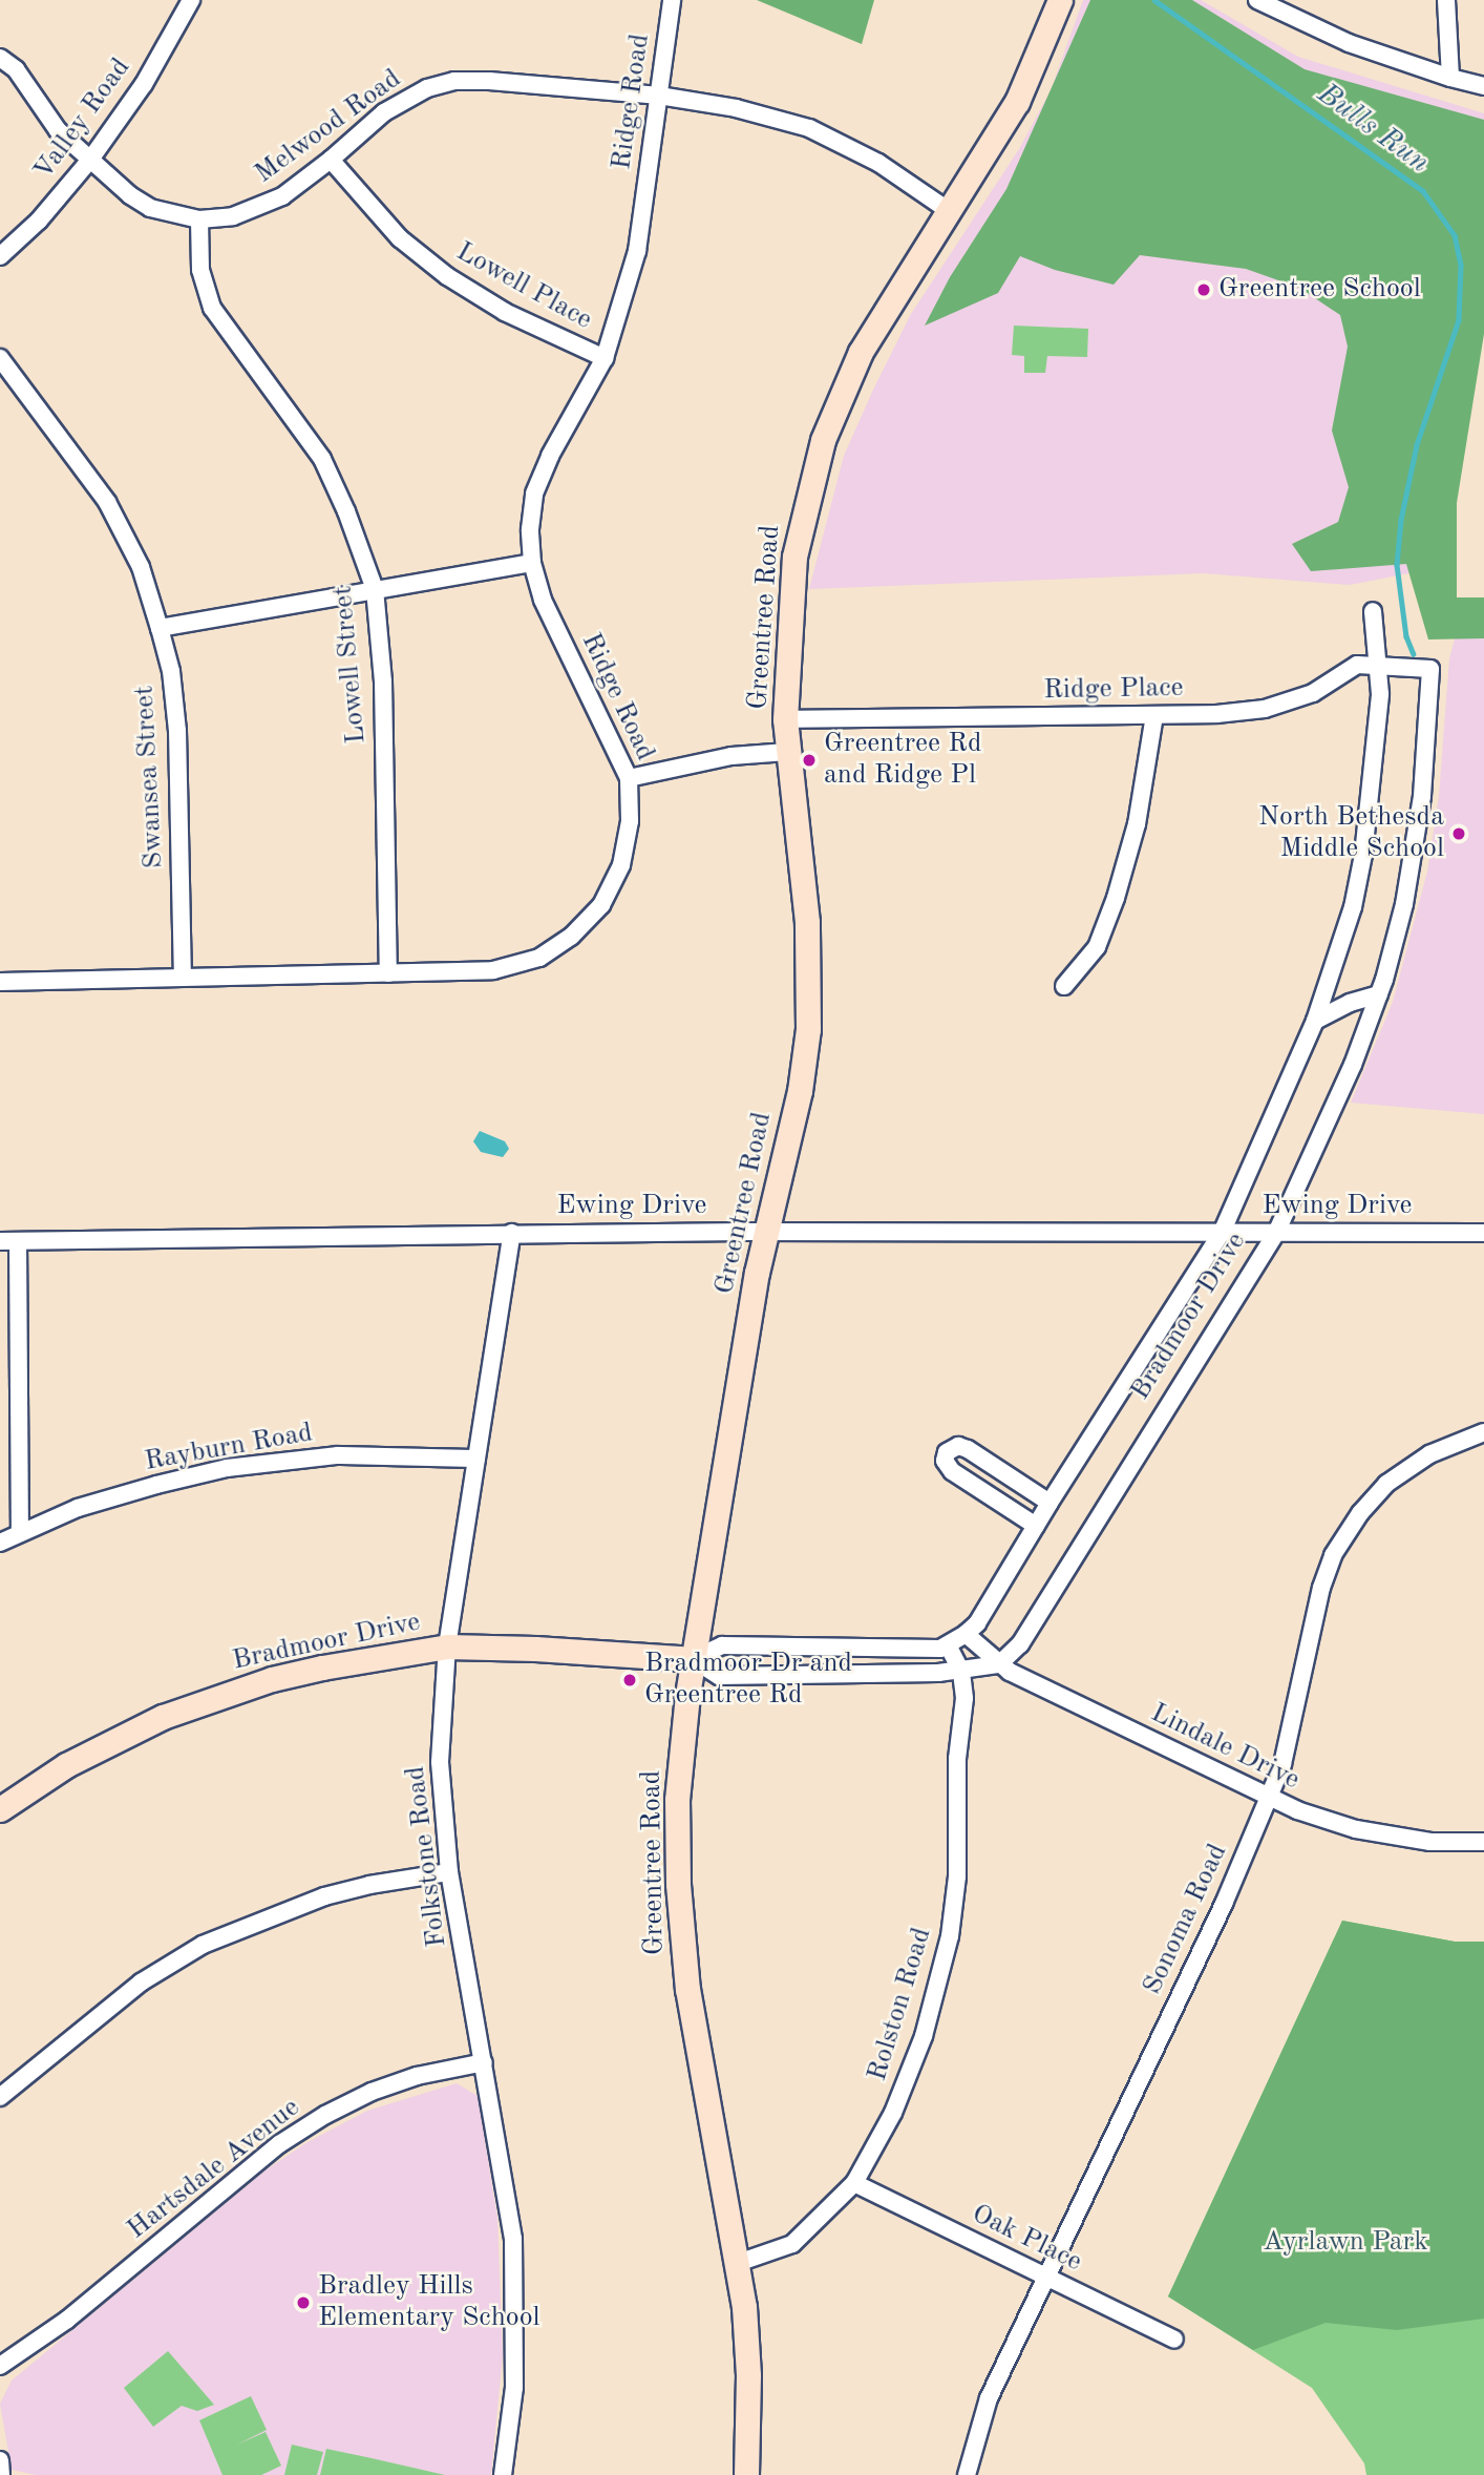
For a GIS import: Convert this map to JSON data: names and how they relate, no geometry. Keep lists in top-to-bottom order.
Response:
{
  "streets": {
    "street": [
      "Ridge Road",
      "Valley Road",
      "Melwood Road",
      "Lowell Place",
      "Greentree Road",
      "Lowell Street",
      "Ridge Place",
      "Swansea Street",
      "Ewing Drive",
      "Bradmoor Drive",
      "Rayburn Road",
      "Lindale Drive",
      "Folkstone Road",
      "Sonoma Road",
      "Rolston Road",
      "Hartsdale Avenue",
      "Oak Place"
    ]
  },
  "crossings": [
    ["Ridge Road", "Melwood Road"],
    ["Ridge Road", "Lowell Place"],
    ["Ridge Road", "Lowell Street"],
    ["Ridge Road", "Swansea Street"],
    ["Valley Road", "Melwood Road"],
    ["Melwood Road", "Lowell Place"],
    ["Melwood Road", "Greentree Road"],
    ["Melwood Road", "Lowell Street"],
    ["Greentree Road", "Ridge Place"],
    ["Greentree Road", "Ewing Drive"],
    ["Greentree Road", "Bradmoor Drive"],
    ["Greentree Road", "Rolston Road"],
    ["Ridge Place", "Bradmoor Drive"],
    ["Ewing Drive", "Bradmoor Drive"],
    ["Ewing Drive", "Folkstone Road"],
    ["Bradmoor Drive", "Lindale Drive"],
    ["Bradmoor Drive", "Folkstone Road"],
    ["Bradmoor Drive", "Rolston Road"],
    ["Rayburn Road", "Folkstone Road"],
    ["Lindale Drive", "Sonoma Road"],
    ["Folkstone Road", "Hartsdale Avenue"],
    ["Sonoma Road", "Oak Place"],
    ["Rolston Road", "Oak Place"]
  ],
  "water": ["Bulls Run"],
  "parks": ["Ayrlawn Park"],
  "places": [
    "Greentree School",
    "Greentree Rd and Ridge Pl",
    "North Bethesda Middle School",
    "Bradmoor Dr and Greentree Rd",
    "Bradley Hills Elementary School"
  ]
}
